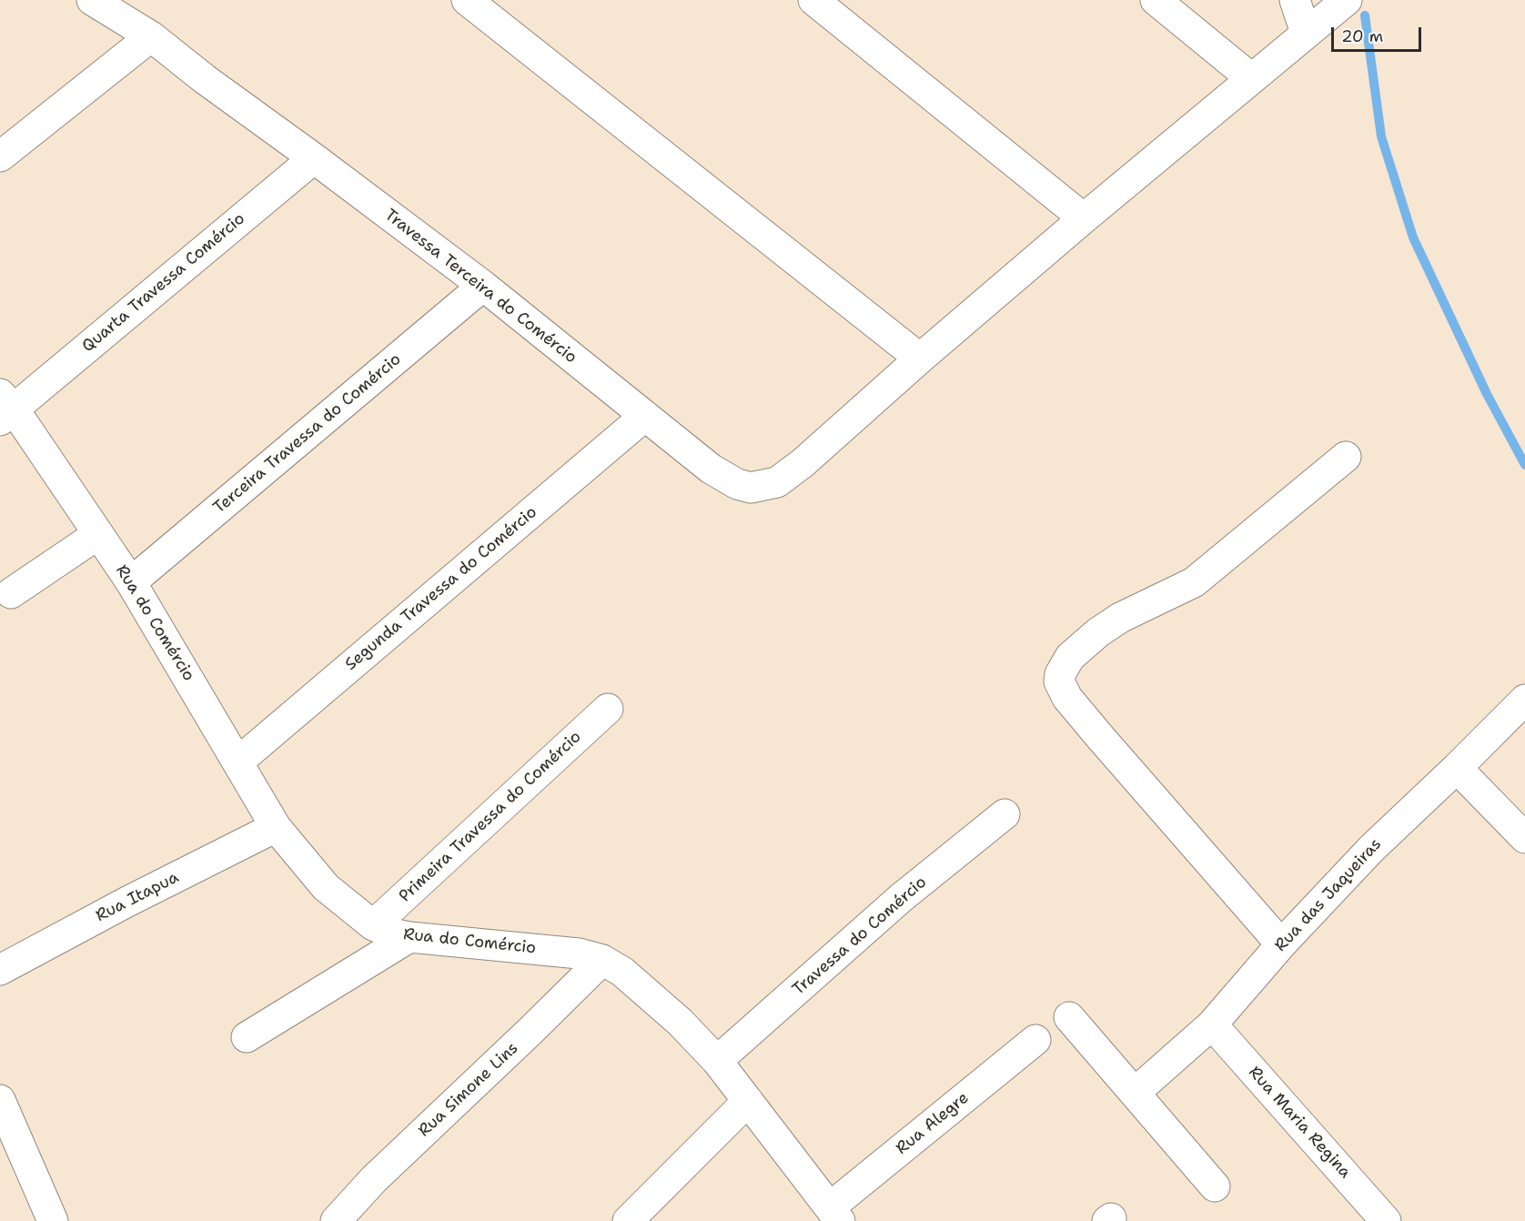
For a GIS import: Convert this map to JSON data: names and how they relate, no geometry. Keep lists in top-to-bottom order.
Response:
{
  "streets": {
    "street": [
      "Quarta Travessa Comércio",
      "Travessa Terceira do Comércio",
      "Terceira Travessa do Comércio",
      "Segunda Travessa do Comércio",
      "Rua do Comércio",
      "Primeira Travessa do Comércio",
      "Rua das Jaqueiras",
      "Rua Itapua",
      "Travessa do Comércio",
      "Rua Simone Lins",
      "Rua Maria Regina",
      "Rua Alegre"
    ]
  },
  "crossings": [
    ["Quarta Travessa Comércio", "Travessa Terceira do Comércio"],
    ["Quarta Travessa Comércio", "Rua do Comércio"],
    ["Travessa Terceira do Comércio", "Terceira Travessa do Comércio"],
    ["Travessa Terceira do Comércio", "Segunda Travessa do Comércio"],
    ["Terceira Travessa do Comércio", "Rua do Comércio"],
    ["Segunda Travessa do Comércio", "Rua do Comércio"],
    ["Rua do Comércio", "Primeira Travessa do Comércio"],
    ["Rua do Comércio", "Rua Itapua"],
    ["Rua do Comércio", "Travessa do Comércio"],
    ["Rua do Comércio", "Rua Simone Lins"],
    ["Rua do Comércio", "Rua Alegre"],
    ["Rua das Jaqueiras", "Rua Maria Regina"]
  ],
  "scale_bar": "20 m"
}
